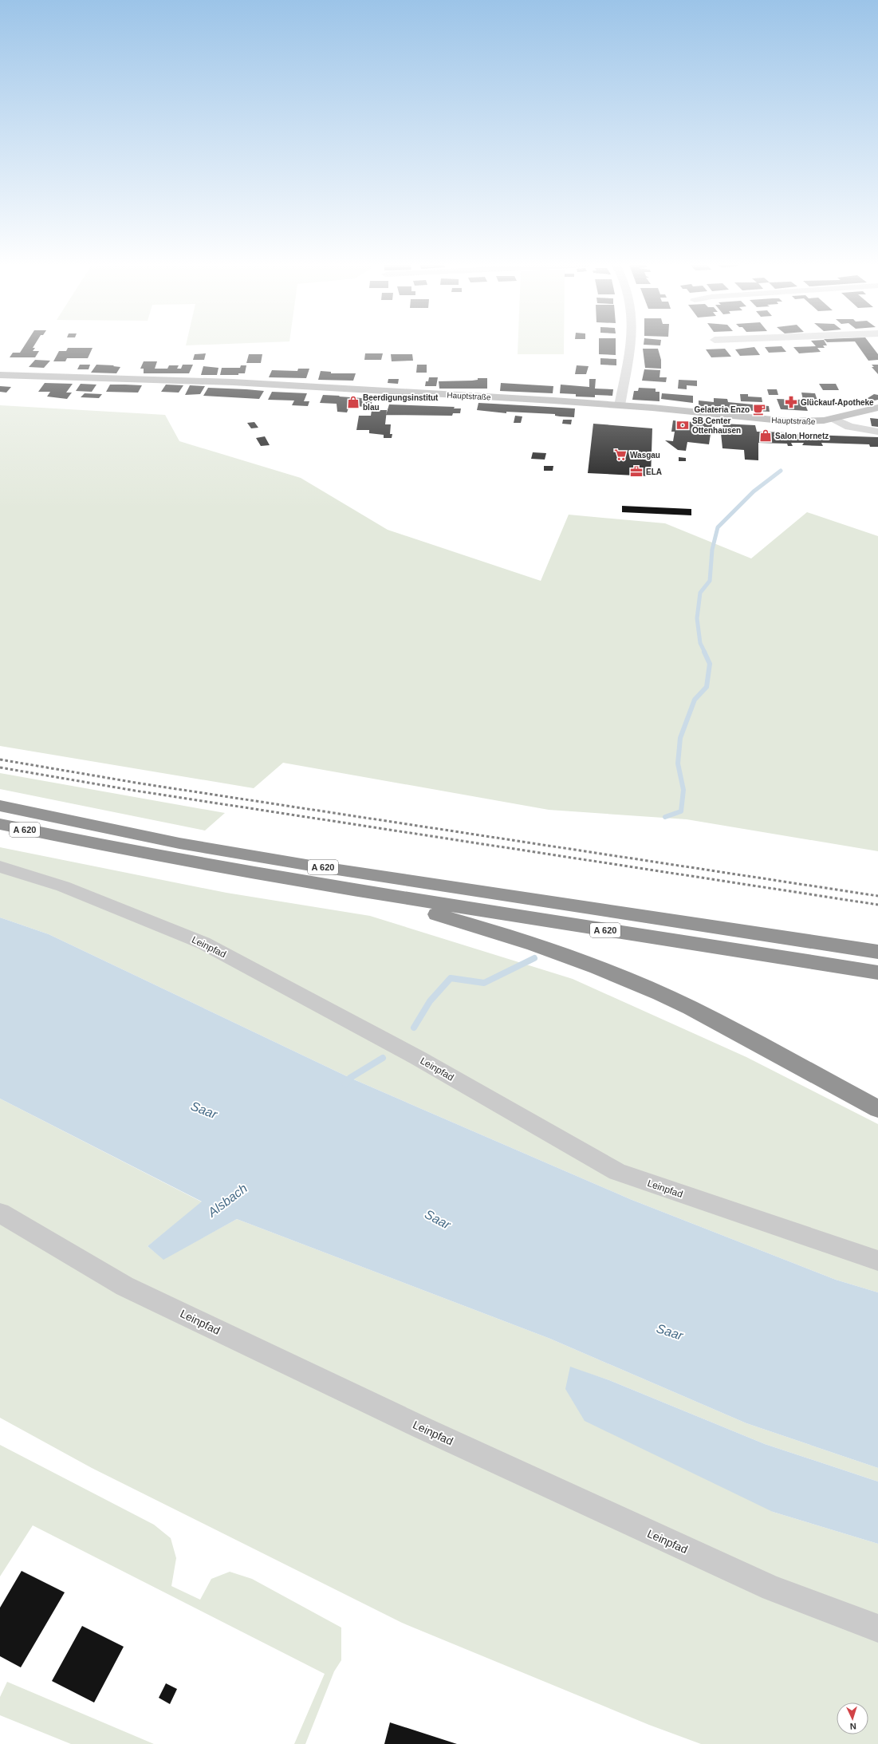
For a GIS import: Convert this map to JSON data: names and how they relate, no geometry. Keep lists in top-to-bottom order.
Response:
{
  "streets": {
    "highway": ["A 620"],
    "main road": ["Hauptstraße"],
    "street": ["Leinpfad"]
  },
  "water": ["Saar", "Alsbach"],
  "places": {
    "shop": ["Beerdigungsinstitut blau", "Salon Hornetz"],
    "pharmacy": ["Glückauf-Apotheke"],
    "cafe": ["Gelateria Enzo"],
    "bank": ["SB Center Ottenhausen"],
    "supermarket": ["Wasgau"],
    "office": ["ELA"]
  },
  "north": "bottom"
}
